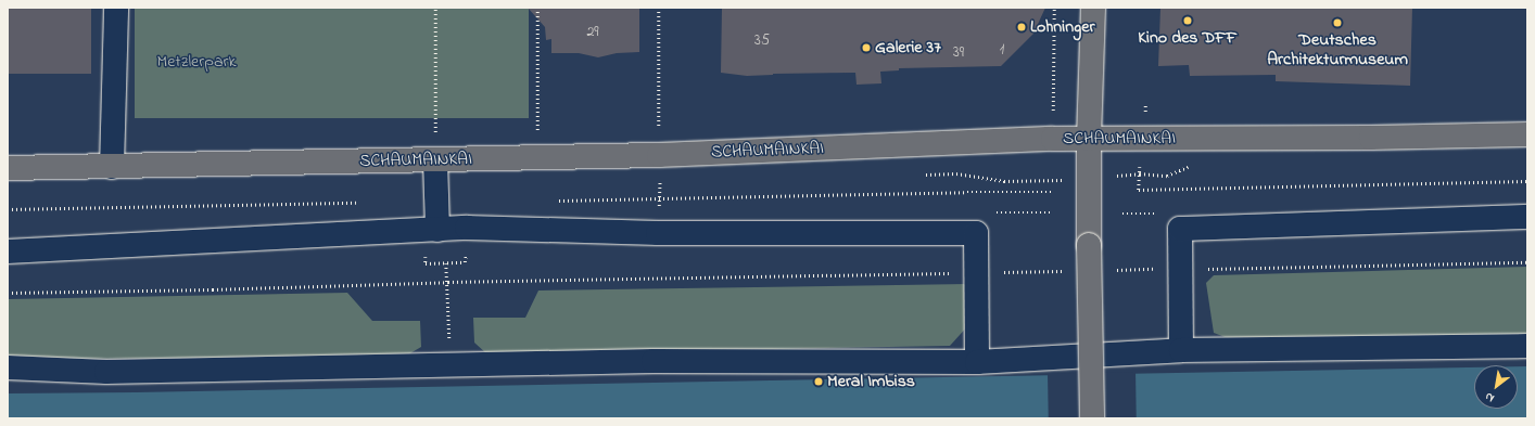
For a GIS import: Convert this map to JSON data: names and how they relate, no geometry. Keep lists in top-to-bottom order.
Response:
{
  "streets": {
    "main road": ["SCHAUMAINKAI"]
  },
  "parks": ["Metzlerpark"],
  "places": [
    "Kino des DFF",
    "Deutsches Architekturmuseum",
    "Lohninger",
    "Galerie 37",
    "Meral Imbiss"
  ],
  "house_numbers": [
    "29",
    "35",
    "1",
    "39"
  ],
  "north": "bottom left"
}
